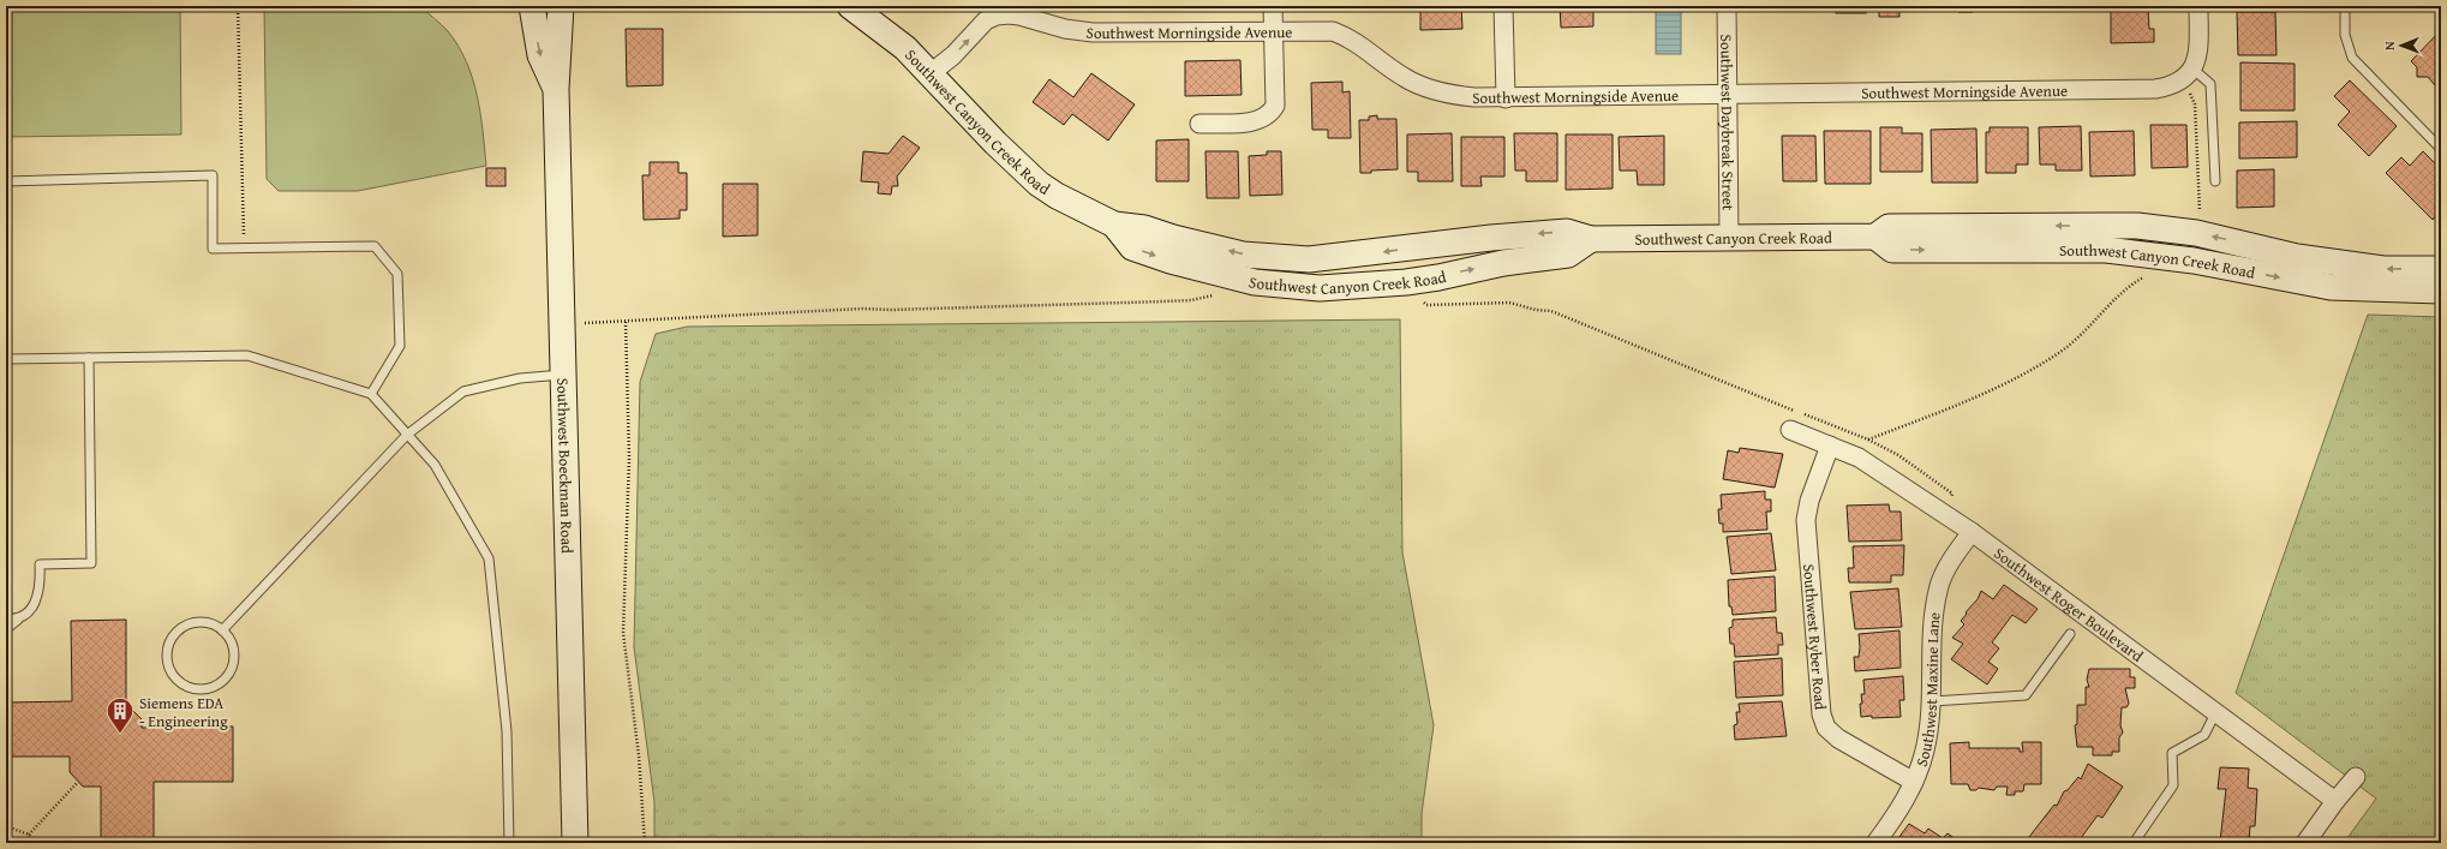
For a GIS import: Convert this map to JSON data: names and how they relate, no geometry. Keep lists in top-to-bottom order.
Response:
{
  "streets": {
    "main road": ["Southwest Canyon Creek Road", "Southwest Boeckman Road"],
    "street": [
      "Southwest Morningside Avenue",
      "Southwest Daybreak Street",
      "Southwest Roger Boulevard",
      "Southwest Ryber Road",
      "Southwest Maxine Lane"
    ]
  },
  "crossings": [
    ["Southwest Morningside Avenue", "Southwest Canyon Creek Road"],
    ["Southwest Morningside Avenue", "Southwest Daybreak Street"],
    ["Southwest Canyon Creek Road", "Southwest Daybreak Street"],
    ["Southwest Roger Boulevard", "Southwest Ryber Road"],
    ["Southwest Roger Boulevard", "Southwest Maxine Lane"],
    ["Southwest Ryber Road", "Southwest Maxine Lane"]
  ],
  "places": {
    "building": ["Siemens EDA - Engineering"]
  },
  "north": "left"
}
